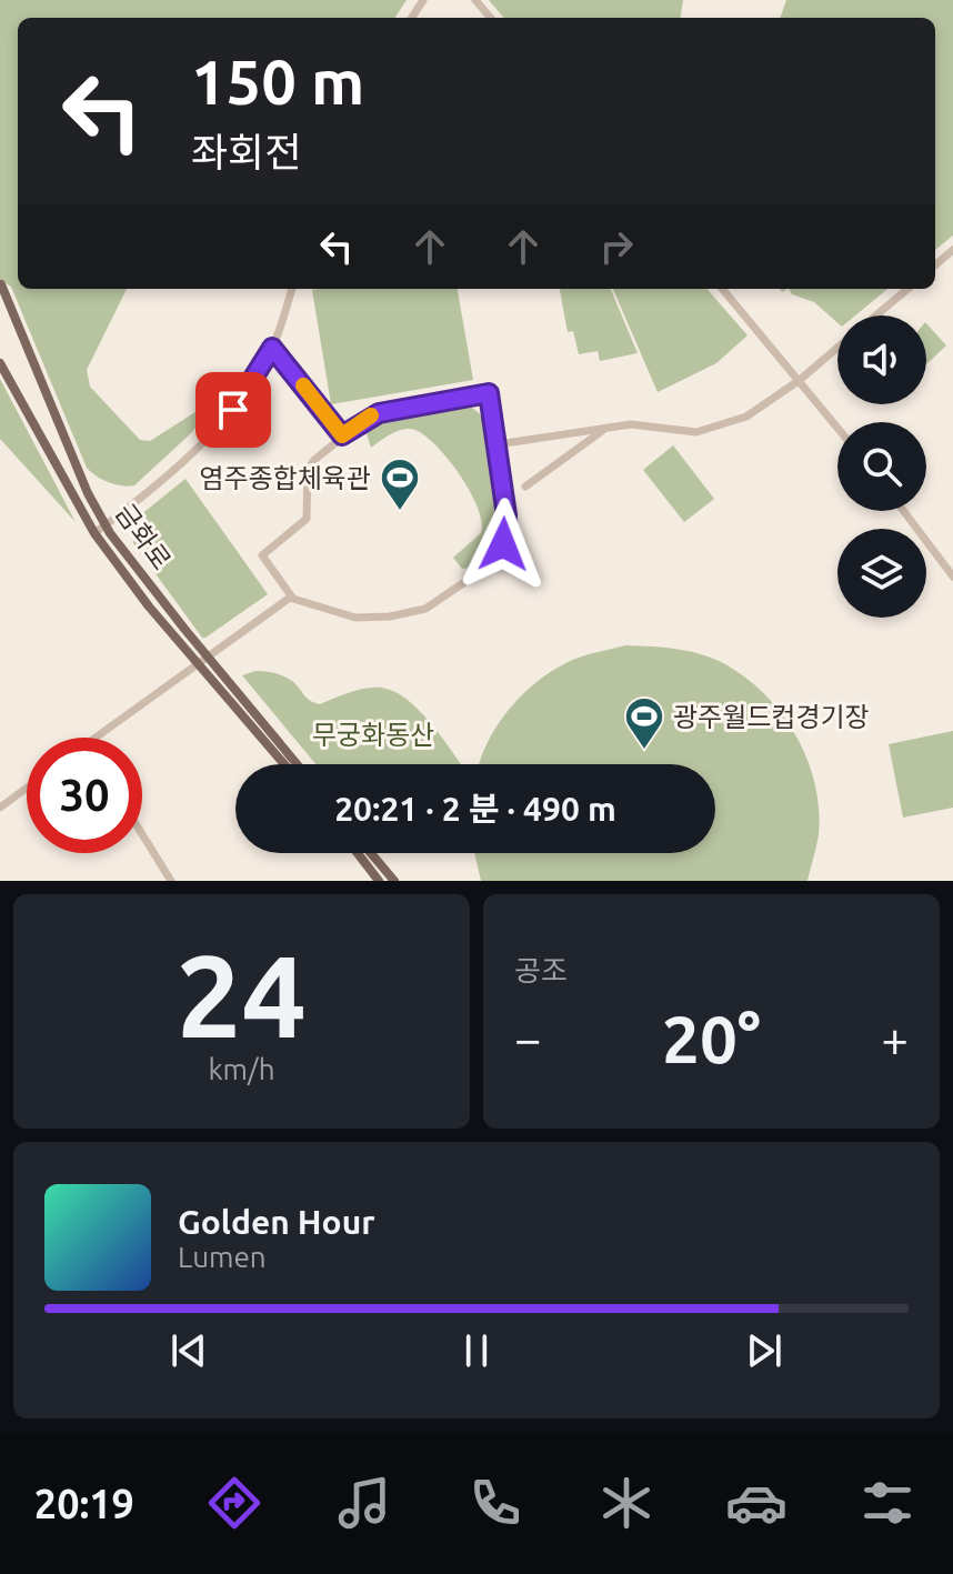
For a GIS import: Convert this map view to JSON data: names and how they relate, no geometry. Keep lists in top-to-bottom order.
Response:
{
  "streets": {
    "main road": ["금화로"]
  },
  "parks": ["무궁화동산"],
  "places": {
    "sports": ["염주종합체육관", "광주월드컵경기장"]
  },
  "page": {
    "turn": ["150 m", "좌회전"],
    "limit": "30",
    "trip": "20:21 · 2 분 · 490 m",
    "tile": [
      ["24", "km/h"],
      "공조"
    ],
    "heat": ["−", "20°", "+"],
    "song": ["Golden Hour", "Lumen"],
    "tabs": "20:19"
  }
}
